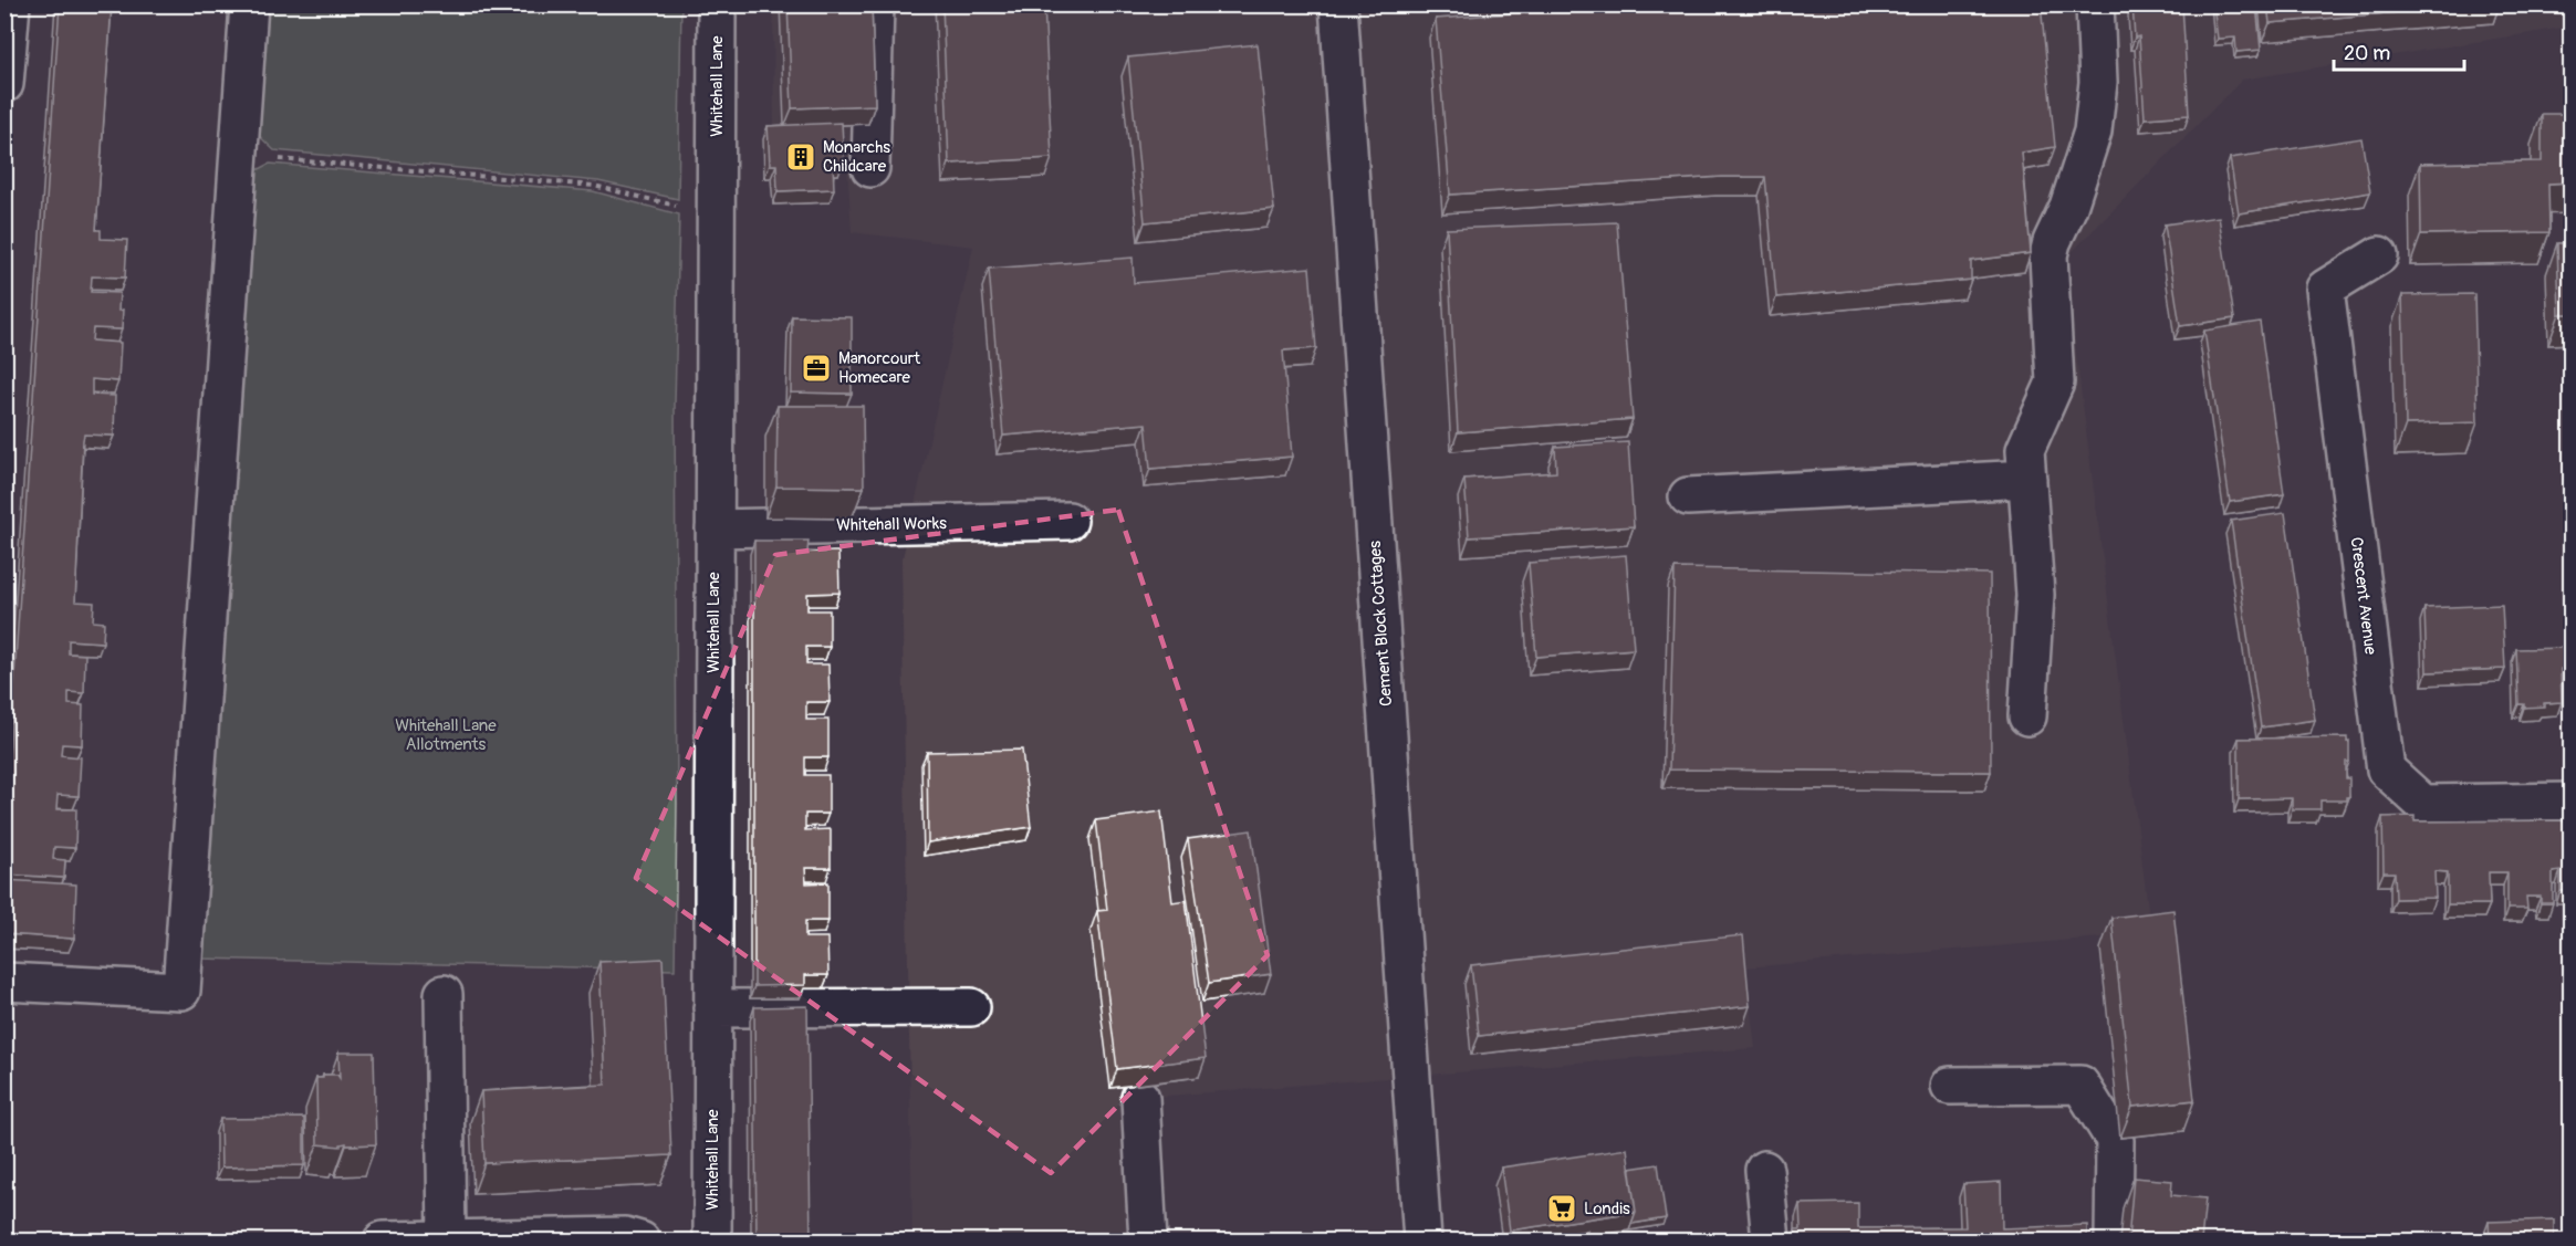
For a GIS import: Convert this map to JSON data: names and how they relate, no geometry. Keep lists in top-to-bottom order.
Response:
{
  "streets": {
    "street": [
      "Whitehall Lane",
      "Whitehall Works",
      "Crescent Avenue",
      "Cement Block Cottages"
    ]
  },
  "crossings": [
    ["Whitehall Lane", "Whitehall Works"]
  ],
  "parks": ["Whitehall Lane Allotments"],
  "places": {
    "building": ["Monarchs Childcare"],
    "office": ["Manorcourt Homecare"],
    "supermarket": ["Londis"]
  },
  "scale_bar": "20 m"
}
